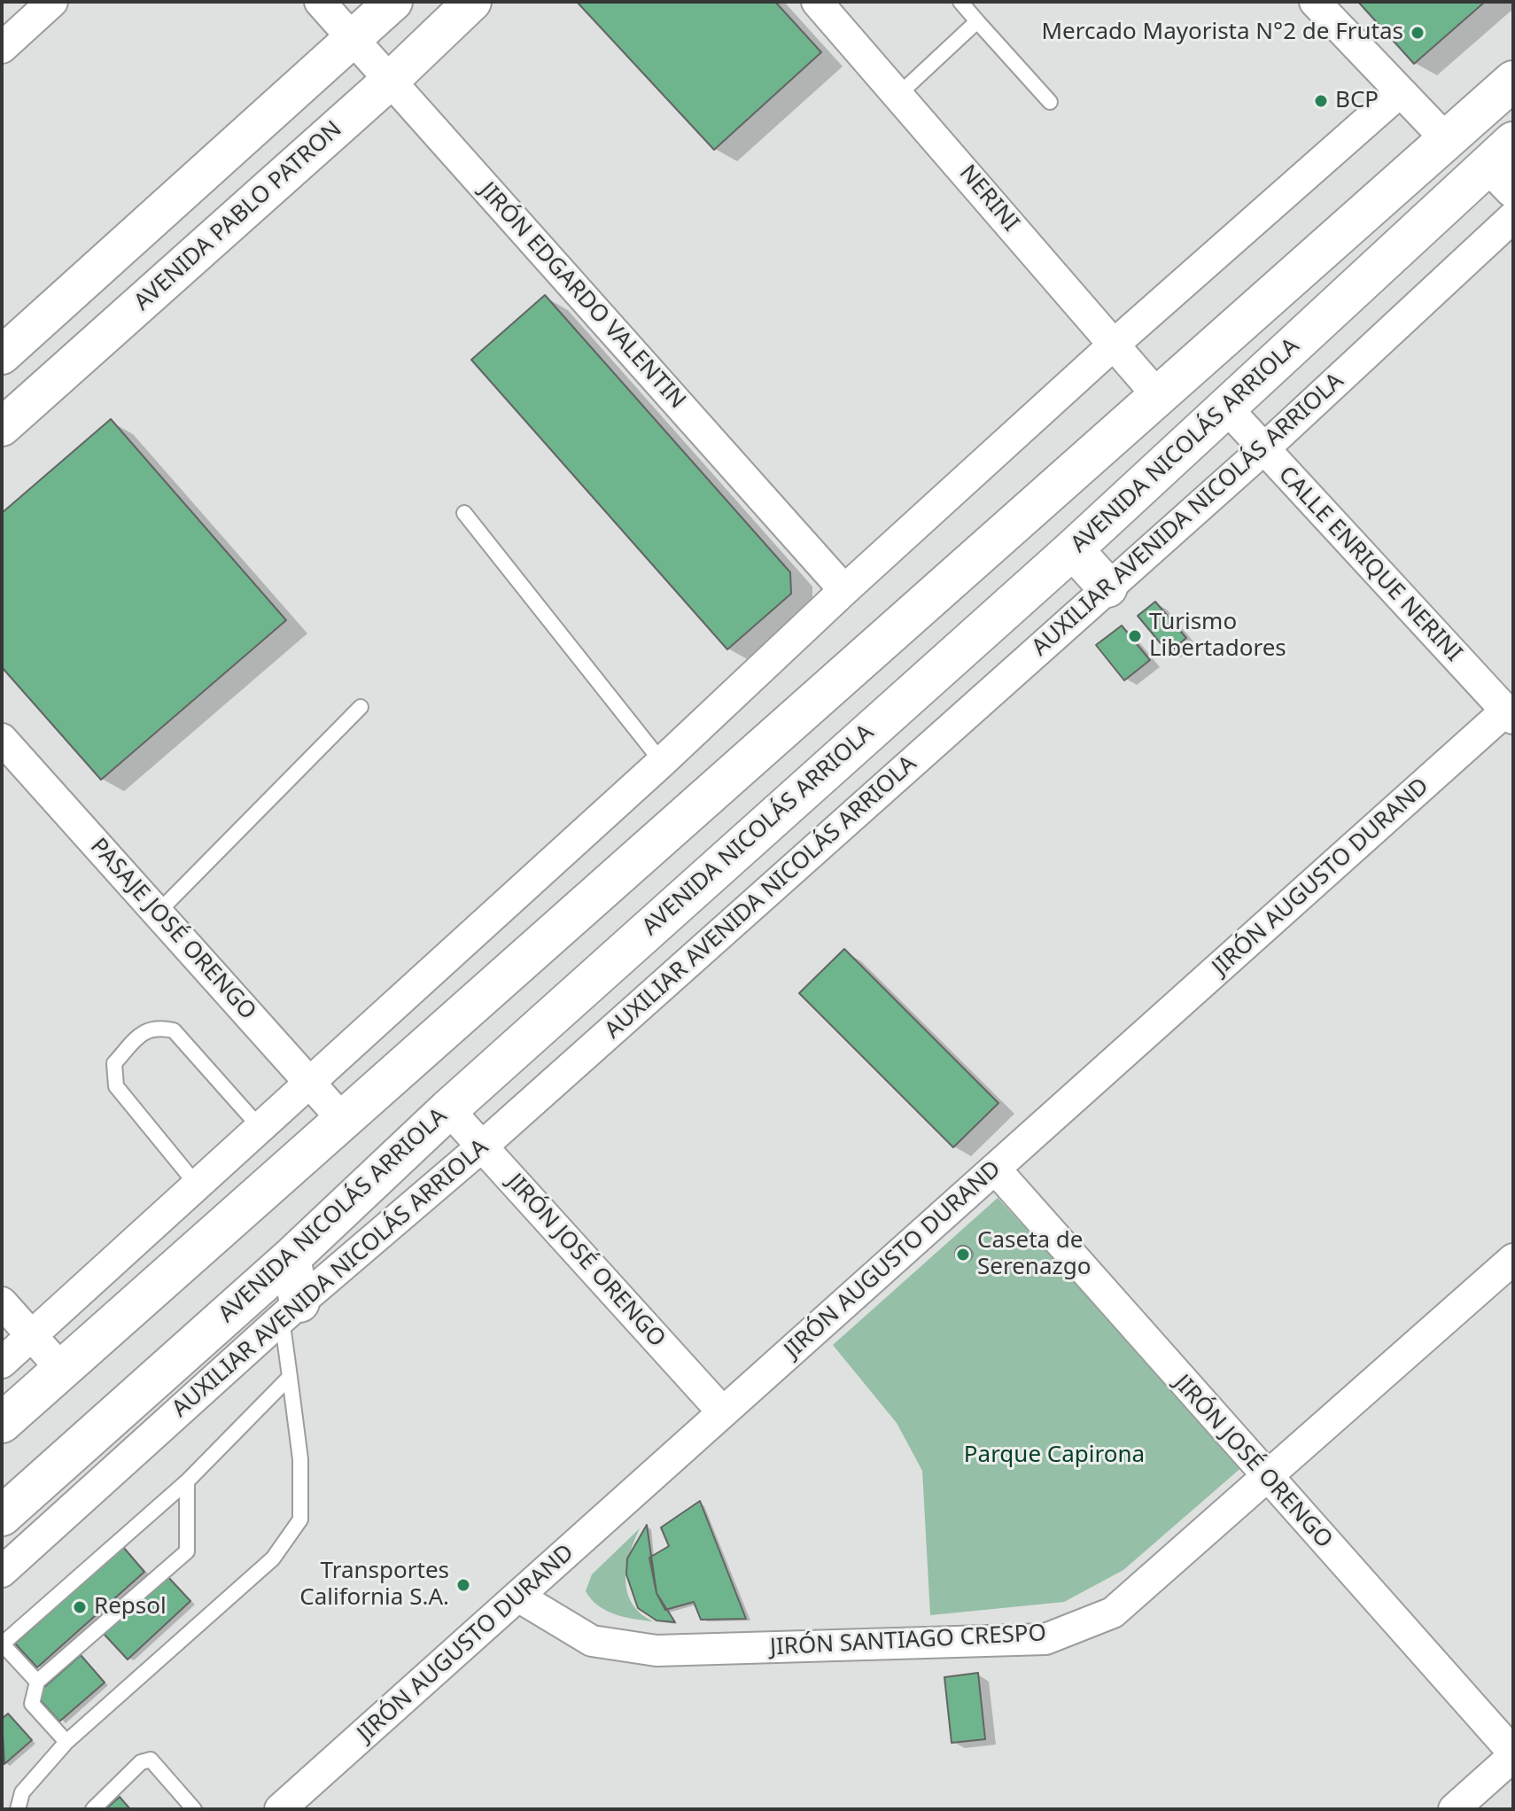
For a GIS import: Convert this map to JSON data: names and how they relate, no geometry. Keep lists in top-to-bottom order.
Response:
{
  "streets": {
    "main road": ["AVENIDA NICOLÁS ARRIOLA"],
    "street": [
      "NERINI",
      "AVENIDA PABLO PATRON",
      "JIRÓN EDGARDO VALENTIN",
      "AUXILIAR AVENIDA NICOLÁS ARRIOLA",
      "CALLE ENRIQUE NERINI",
      "JIRÓN AUGUSTO DURAND",
      "PASAJE JOSÉ ORENGO",
      "JIRÓN JOSÉ ORENGO",
      "JIRÓN SANTIAGO CRESPO"
    ]
  },
  "crossings": [
    ["AVENIDA PABLO PATRON", "JIRÓN EDGARDO VALENTIN"],
    ["AVENIDA NICOLÁS ARRIOLA", "CALLE ENRIQUE NERINI"],
    ["AVENIDA NICOLÁS ARRIOLA", "JIRÓN JOSÉ ORENGO"],
    ["AUXILIAR AVENIDA NICOLÁS ARRIOLA", "CALLE ENRIQUE NERINI"],
    ["AUXILIAR AVENIDA NICOLÁS ARRIOLA", "JIRÓN JOSÉ ORENGO"],
    ["CALLE ENRIQUE NERINI", "JIRÓN AUGUSTO DURAND"],
    ["JIRÓN AUGUSTO DURAND", "JIRÓN JOSÉ ORENGO"],
    ["JIRÓN AUGUSTO DURAND", "JIRÓN SANTIAGO CRESPO"],
    ["JIRÓN JOSÉ ORENGO", "JIRÓN SANTIAGO CRESPO"]
  ],
  "parks": ["Parque Capirona"],
  "places": [
    "Mercado Mayorista N°2 de Frutas",
    "BCP",
    "Turismo Libertadores",
    "Caseta de Serenazgo",
    "Transportes California S.A.",
    "Repsol"
  ]
}
